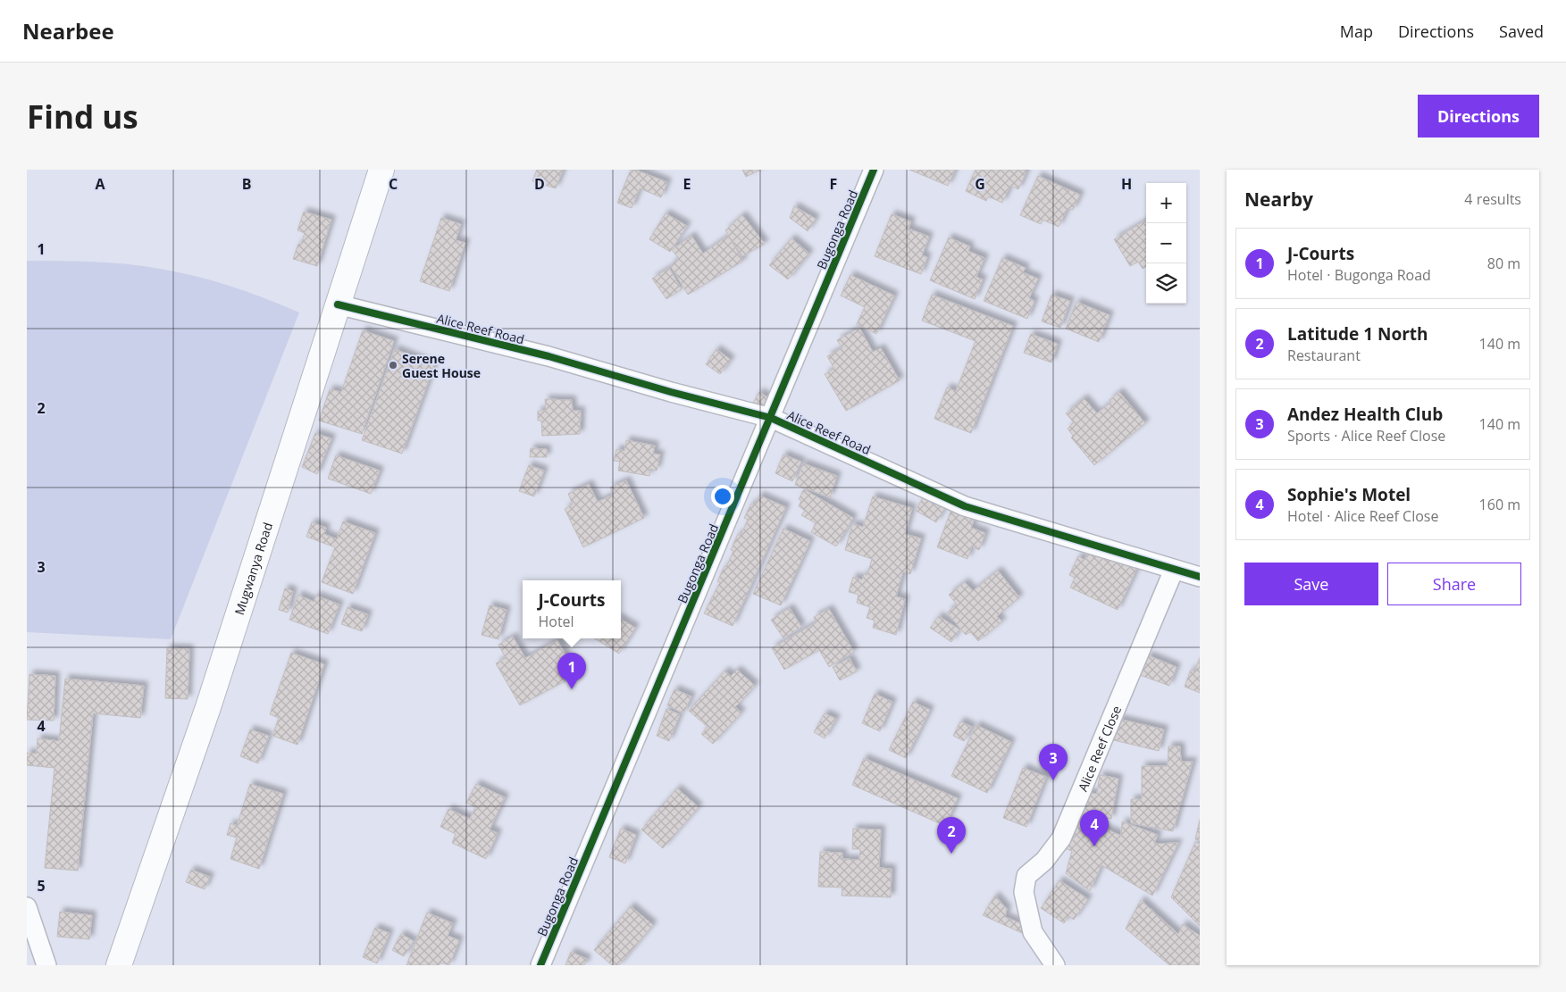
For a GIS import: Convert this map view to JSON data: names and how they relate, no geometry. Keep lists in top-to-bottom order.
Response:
{
  "streets": {
    "street": [
      "Bugonga Road",
      "Alice Reef Road",
      "Mugwanya Road",
      "Alice Reef Close"
    ]
  },
  "crossings": [
    ["Bugonga Road", "Alice Reef Road"],
    ["Alice Reef Road", "Mugwanya Road"],
    ["Alice Reef Road", "Alice Reef Close"]
  ],
  "places": ["Serene Guest House"],
  "page": {
    "header": "Nearbee",
    "nav": ["Map", "Directions", "Saved"],
    "buttons": [
      "Directions",
      ["Save", "Share"]
    ],
    "title": "Find us",
    "heading": ["Nearby", "4 results"],
    "map_buttons": ["+", "−"],
    "list": [
      {
        "mark": "1",
        "name": "J-Courts",
        "note": "Hotel · Bugonga Road",
        "value": "80 m"
      },
      {
        "mark": "2",
        "name": "Latitude 1 North",
        "note": "Restaurant",
        "value": "140 m"
      },
      {
        "mark": "3",
        "name": "Andez Health Club",
        "note": "Sports · Alice Reef Close",
        "value": "140 m"
      },
      {
        "mark": "4",
        "name": "Sophie's Motel",
        "note": "Hotel · Alice Reef Close",
        "value": "160 m"
      }
    ],
    "popup": ["J-Courts", "Hotel"],
    "pins": [
      "1",
      "3",
      "4",
      "2"
    ]
  },
  "grid": {
    "columns": [
      "A",
      "B",
      "C",
      "D",
      "E",
      "F",
      "G",
      "H"
    ],
    "rows": [
      "1",
      "2",
      "3",
      "4",
      "5"
    ]
  }
}
